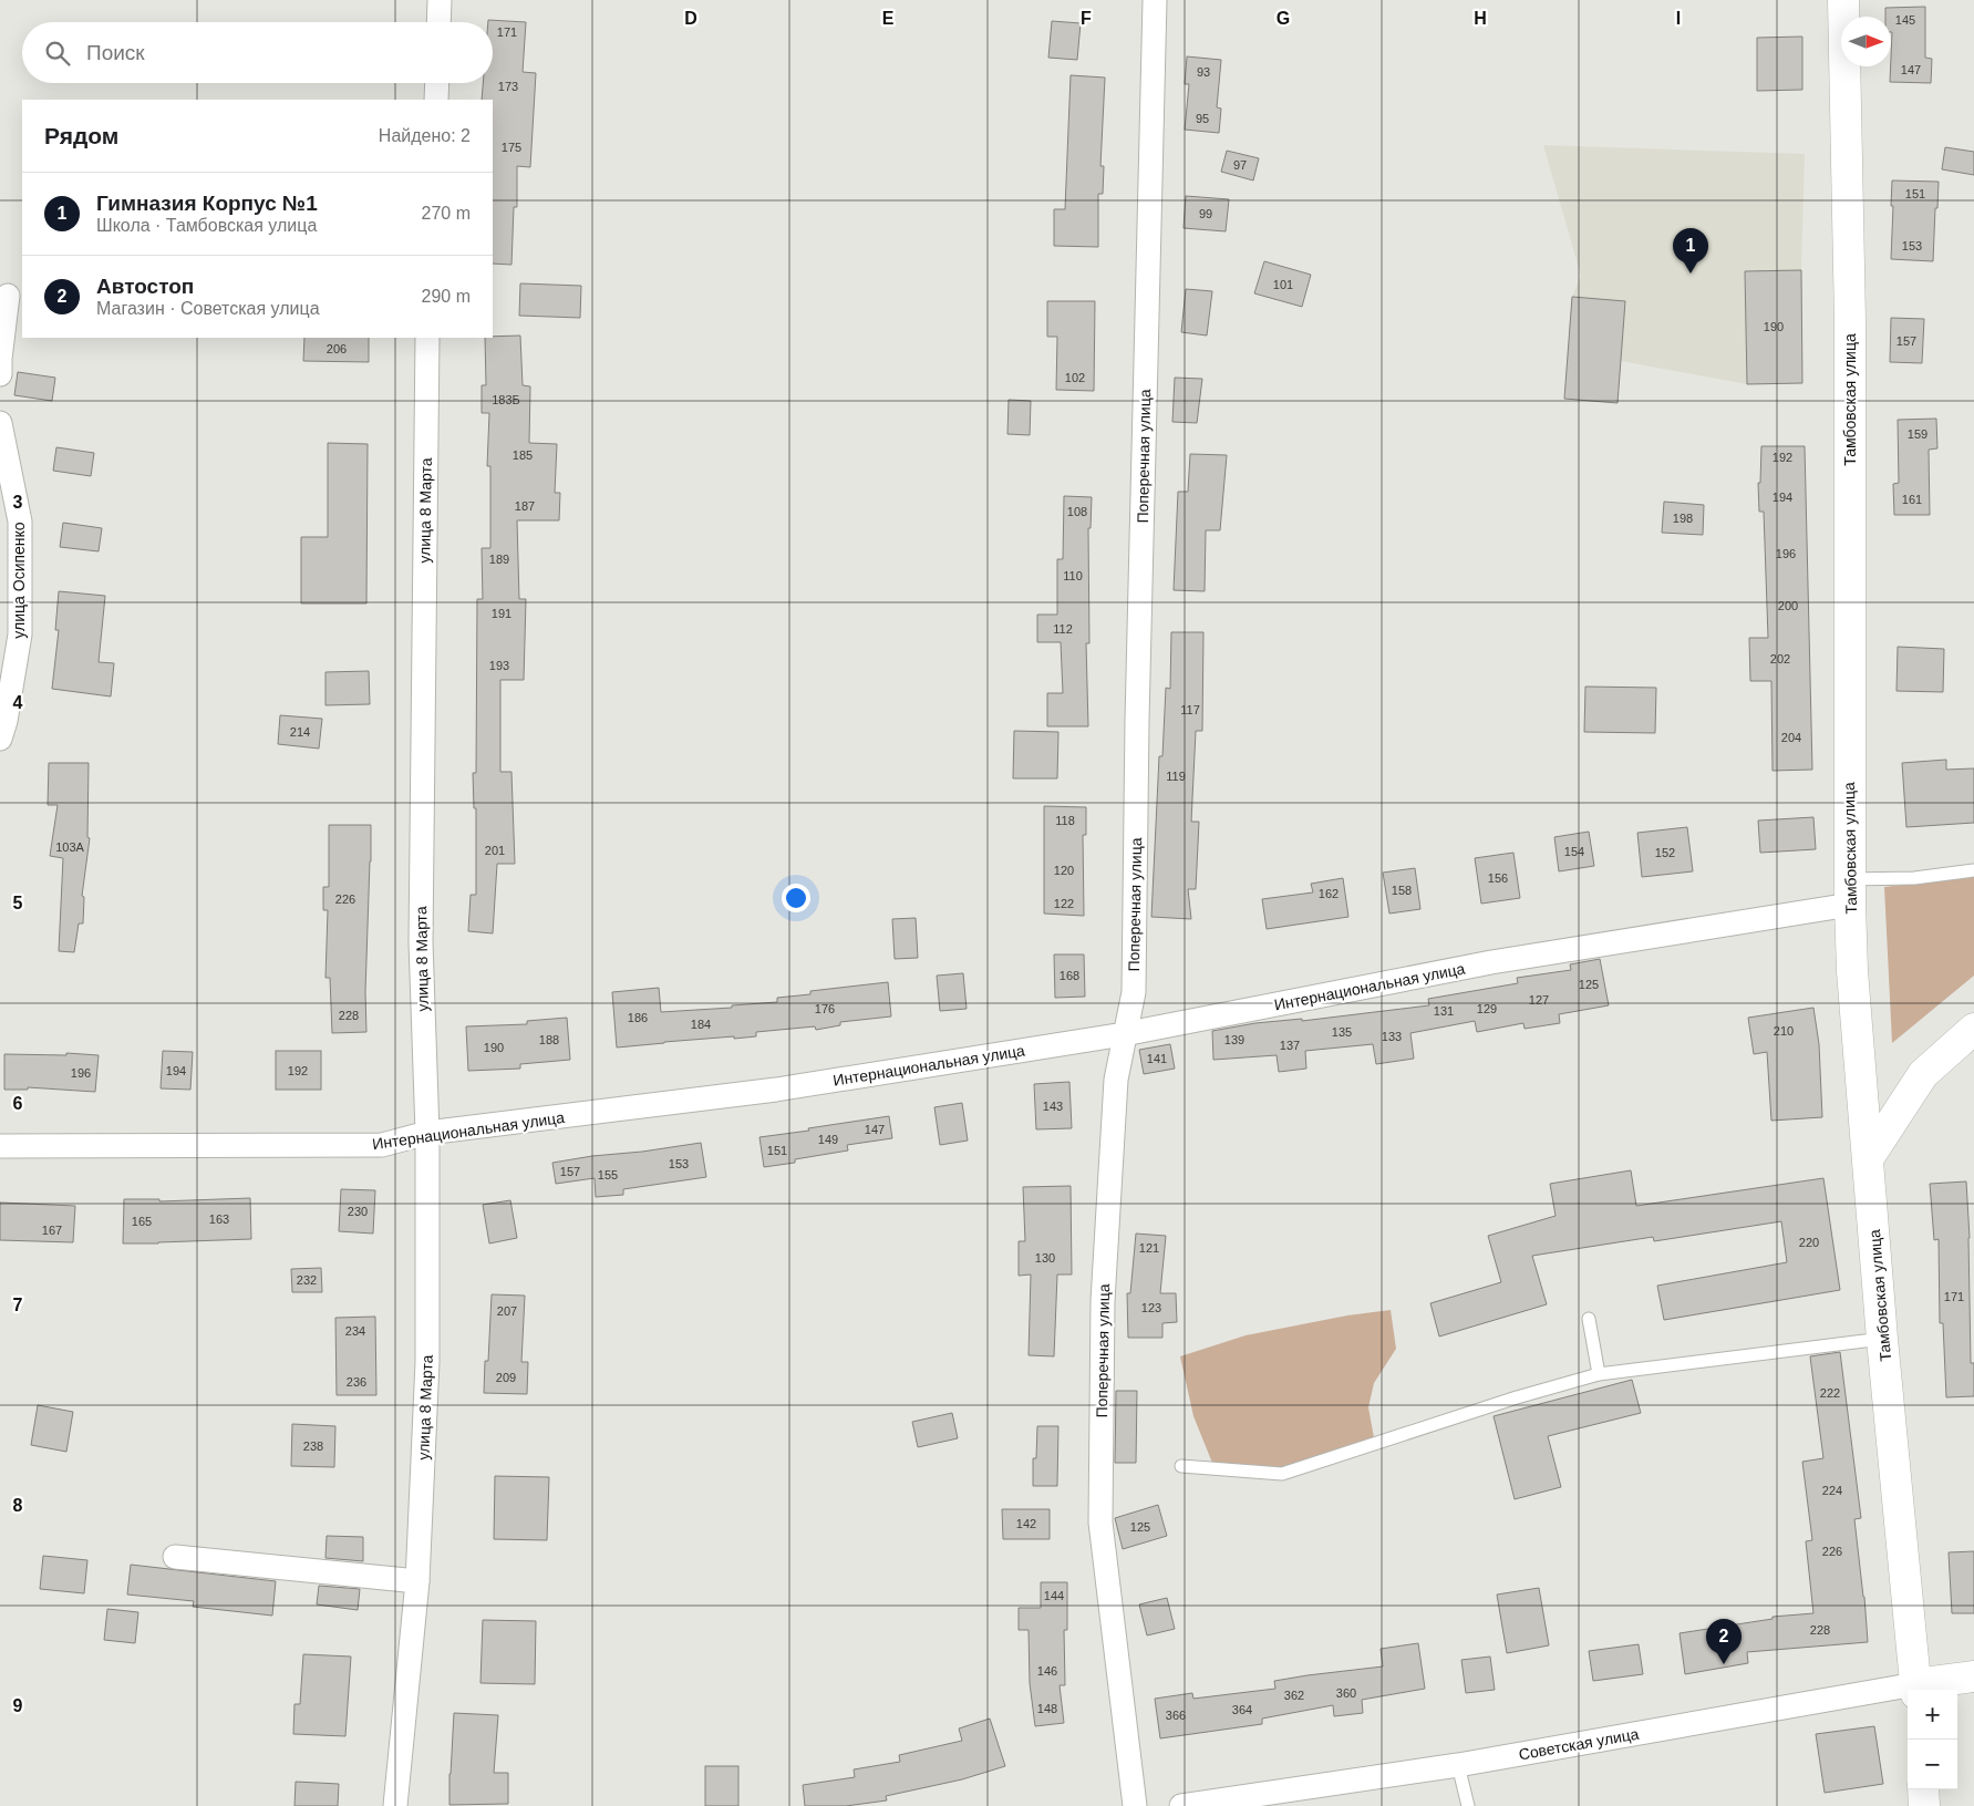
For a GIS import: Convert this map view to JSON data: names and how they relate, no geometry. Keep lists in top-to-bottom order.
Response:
{
  "streets": {
    "main road": ["Тамбовская улица", "Советская улица"],
    "street": [
      "Поперечная улица",
      "улица 8 Марта",
      "улица Осипенко",
      "Интернациональная улица"
    ]
  },
  "crossings": [
    ["Тамбовская улица", "Интернациональная улица"],
    ["Тамбовская улица", "Советская улица"],
    ["Поперечная улица", "Интернациональная улица"],
    ["улица 8 Марта", "Интернациональная улица"]
  ],
  "house_numbers": [
    "145",
    "171",
    "147",
    "93",
    "173",
    "95",
    "175",
    "97",
    "151",
    "99",
    "153",
    "101",
    "190",
    "157",
    "206",
    "102",
    "183Б",
    "159",
    "185",
    "192",
    "194",
    "161",
    "187",
    "108",
    "198",
    "196",
    "189",
    "110",
    "200",
    "191",
    "112",
    "202",
    "193",
    "117",
    "214",
    "204",
    "119",
    "118",
    "103А",
    "201",
    "154",
    "152",
    "120",
    "156",
    "158",
    "162",
    "226",
    "122",
    "168",
    "125",
    "127",
    "176",
    "129",
    "131",
    "228",
    "186",
    "184",
    "210",
    "135",
    "133",
    "188",
    "139",
    "137",
    "190",
    "141",
    "194",
    "192",
    "196",
    "143",
    "147",
    "149",
    "151",
    "153",
    "157",
    "155",
    "230",
    "163",
    "165",
    "167",
    "220",
    "121",
    "130",
    "232",
    "171",
    "123",
    "207",
    "234",
    "209",
    "236",
    "222",
    "238",
    "224",
    "142",
    "125",
    "226",
    "144",
    "228",
    "146",
    "360",
    "362",
    "148",
    "364",
    "366"
  ],
  "north": "right",
  "page": {
    "search": "Поиск",
    "heading": ["Рядом", "Найдено: 2"],
    "list": [
      {
        "mark": "1",
        "name": "Гимназия Корпус №1",
        "note": "Школа · Тамбовская улица",
        "value": "270 m"
      },
      {
        "mark": "2",
        "name": "Автостоп",
        "note": "Магазин · Советская улица",
        "value": "290 m"
      }
    ],
    "pins": ["1", "2"],
    "map_buttons": ["+", "−"]
  },
  "grid": {
    "columns": [
      "D",
      "E",
      "F",
      "G",
      "H",
      "I"
    ],
    "rows": [
      "3",
      "4",
      "5",
      "6",
      "7",
      "8",
      "9"
    ]
  }
}
